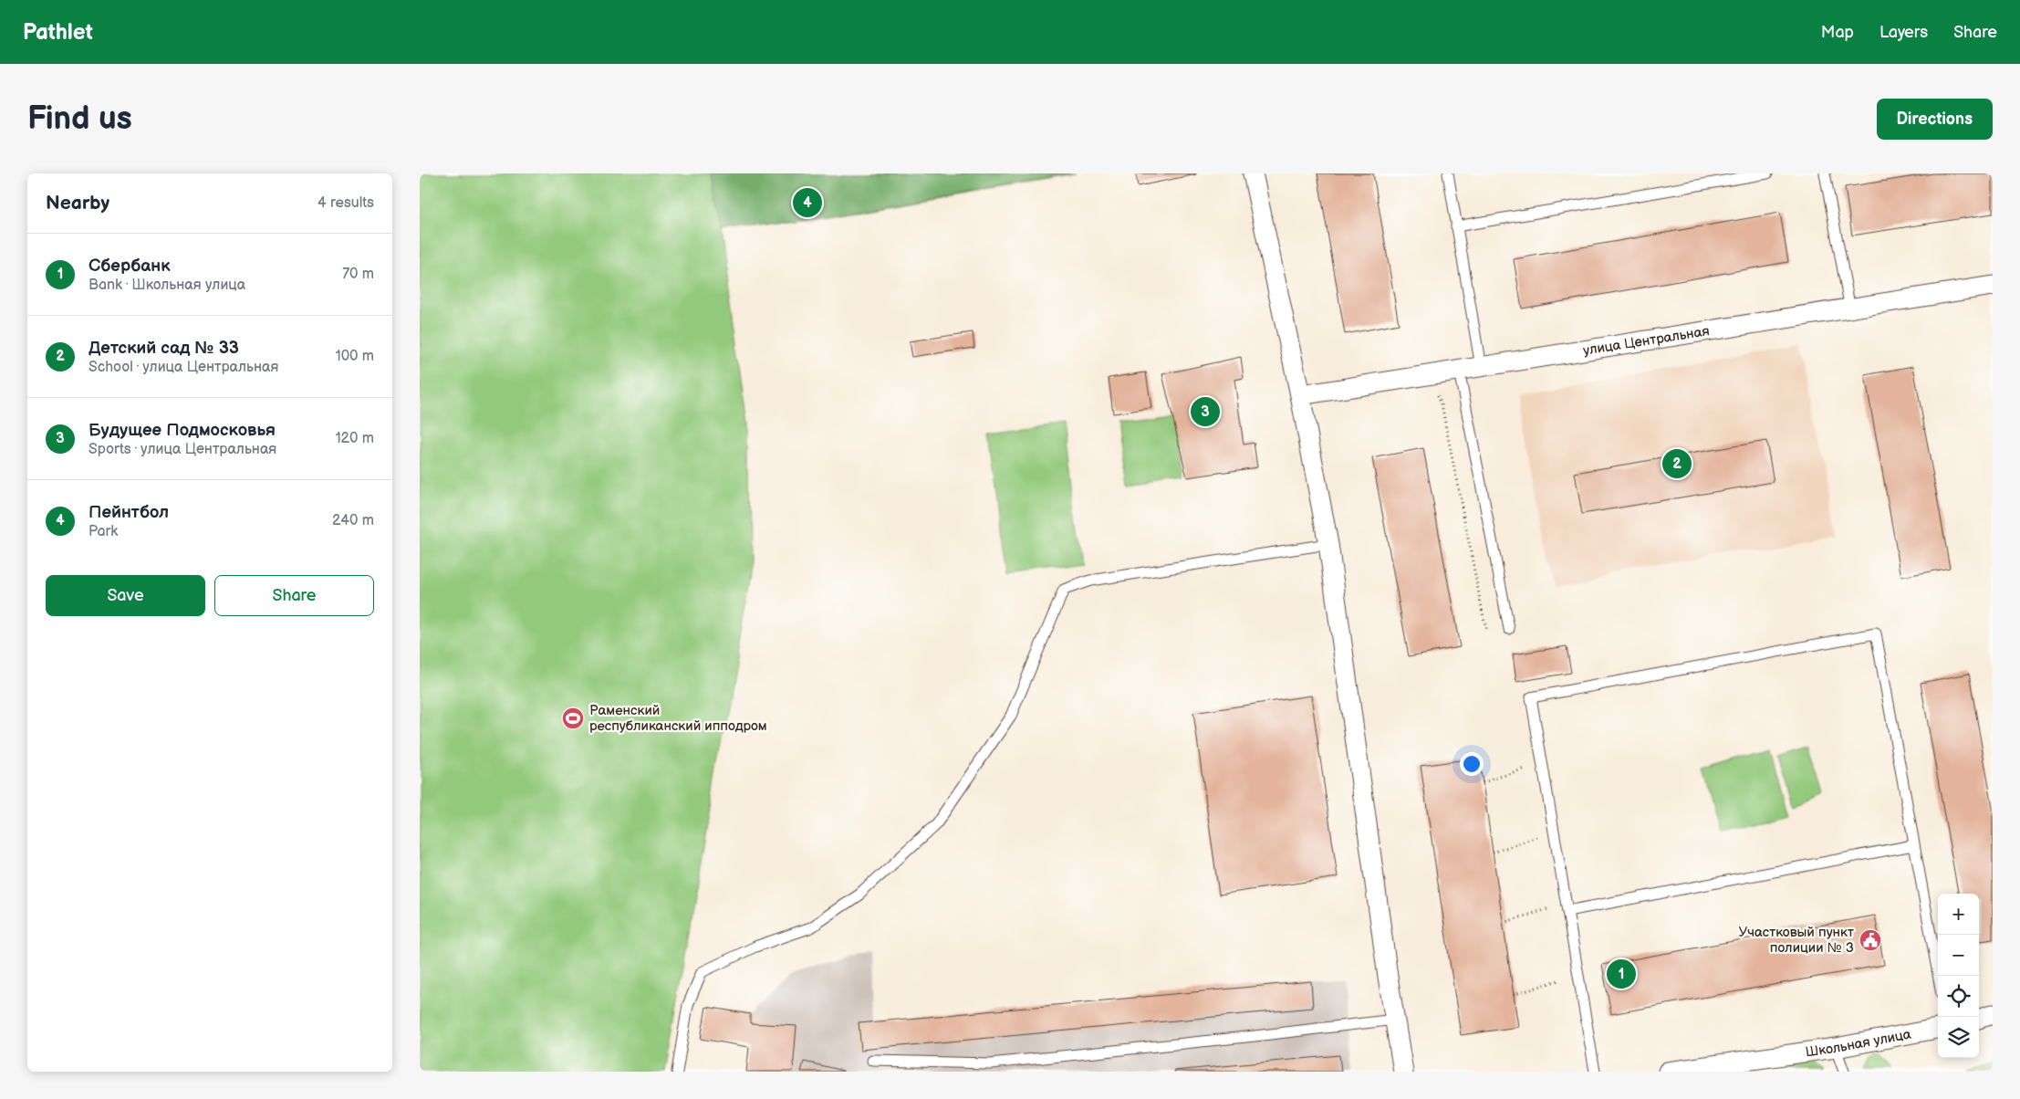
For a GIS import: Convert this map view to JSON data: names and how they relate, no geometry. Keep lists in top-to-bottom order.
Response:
{
  "streets": {
    "street": ["улица Центральная", "Школьная улица"]
  },
  "places": {
    "sports": ["Раменский республиканский ипподром"],
    "public building": ["Участковый пункт полиции № 3"]
  },
  "page": {
    "header": "Pathlet",
    "nav": ["Map", "Layers", "Share"],
    "buttons": [
      "Directions",
      ["Save", "Share"]
    ],
    "title": "Find us",
    "heading": ["Nearby", "4 results"],
    "pins": [
      "4",
      "3",
      "2",
      "1"
    ],
    "list": [
      {
        "mark": "1",
        "name": "Сбербанк",
        "note": "Bank · Школьная улица",
        "value": "70 m"
      },
      {
        "mark": "2",
        "name": "Детский сад № 33",
        "note": "School · улица Центральная",
        "value": "100 m"
      },
      {
        "mark": "3",
        "name": "Будущее Подмосковья",
        "note": "Sports · улица Центральная",
        "value": "120 m"
      },
      {
        "mark": "4",
        "name": "Пейнтбол",
        "note": "Park",
        "value": "240 m"
      }
    ],
    "map_buttons": ["+", "−"]
  }
}
